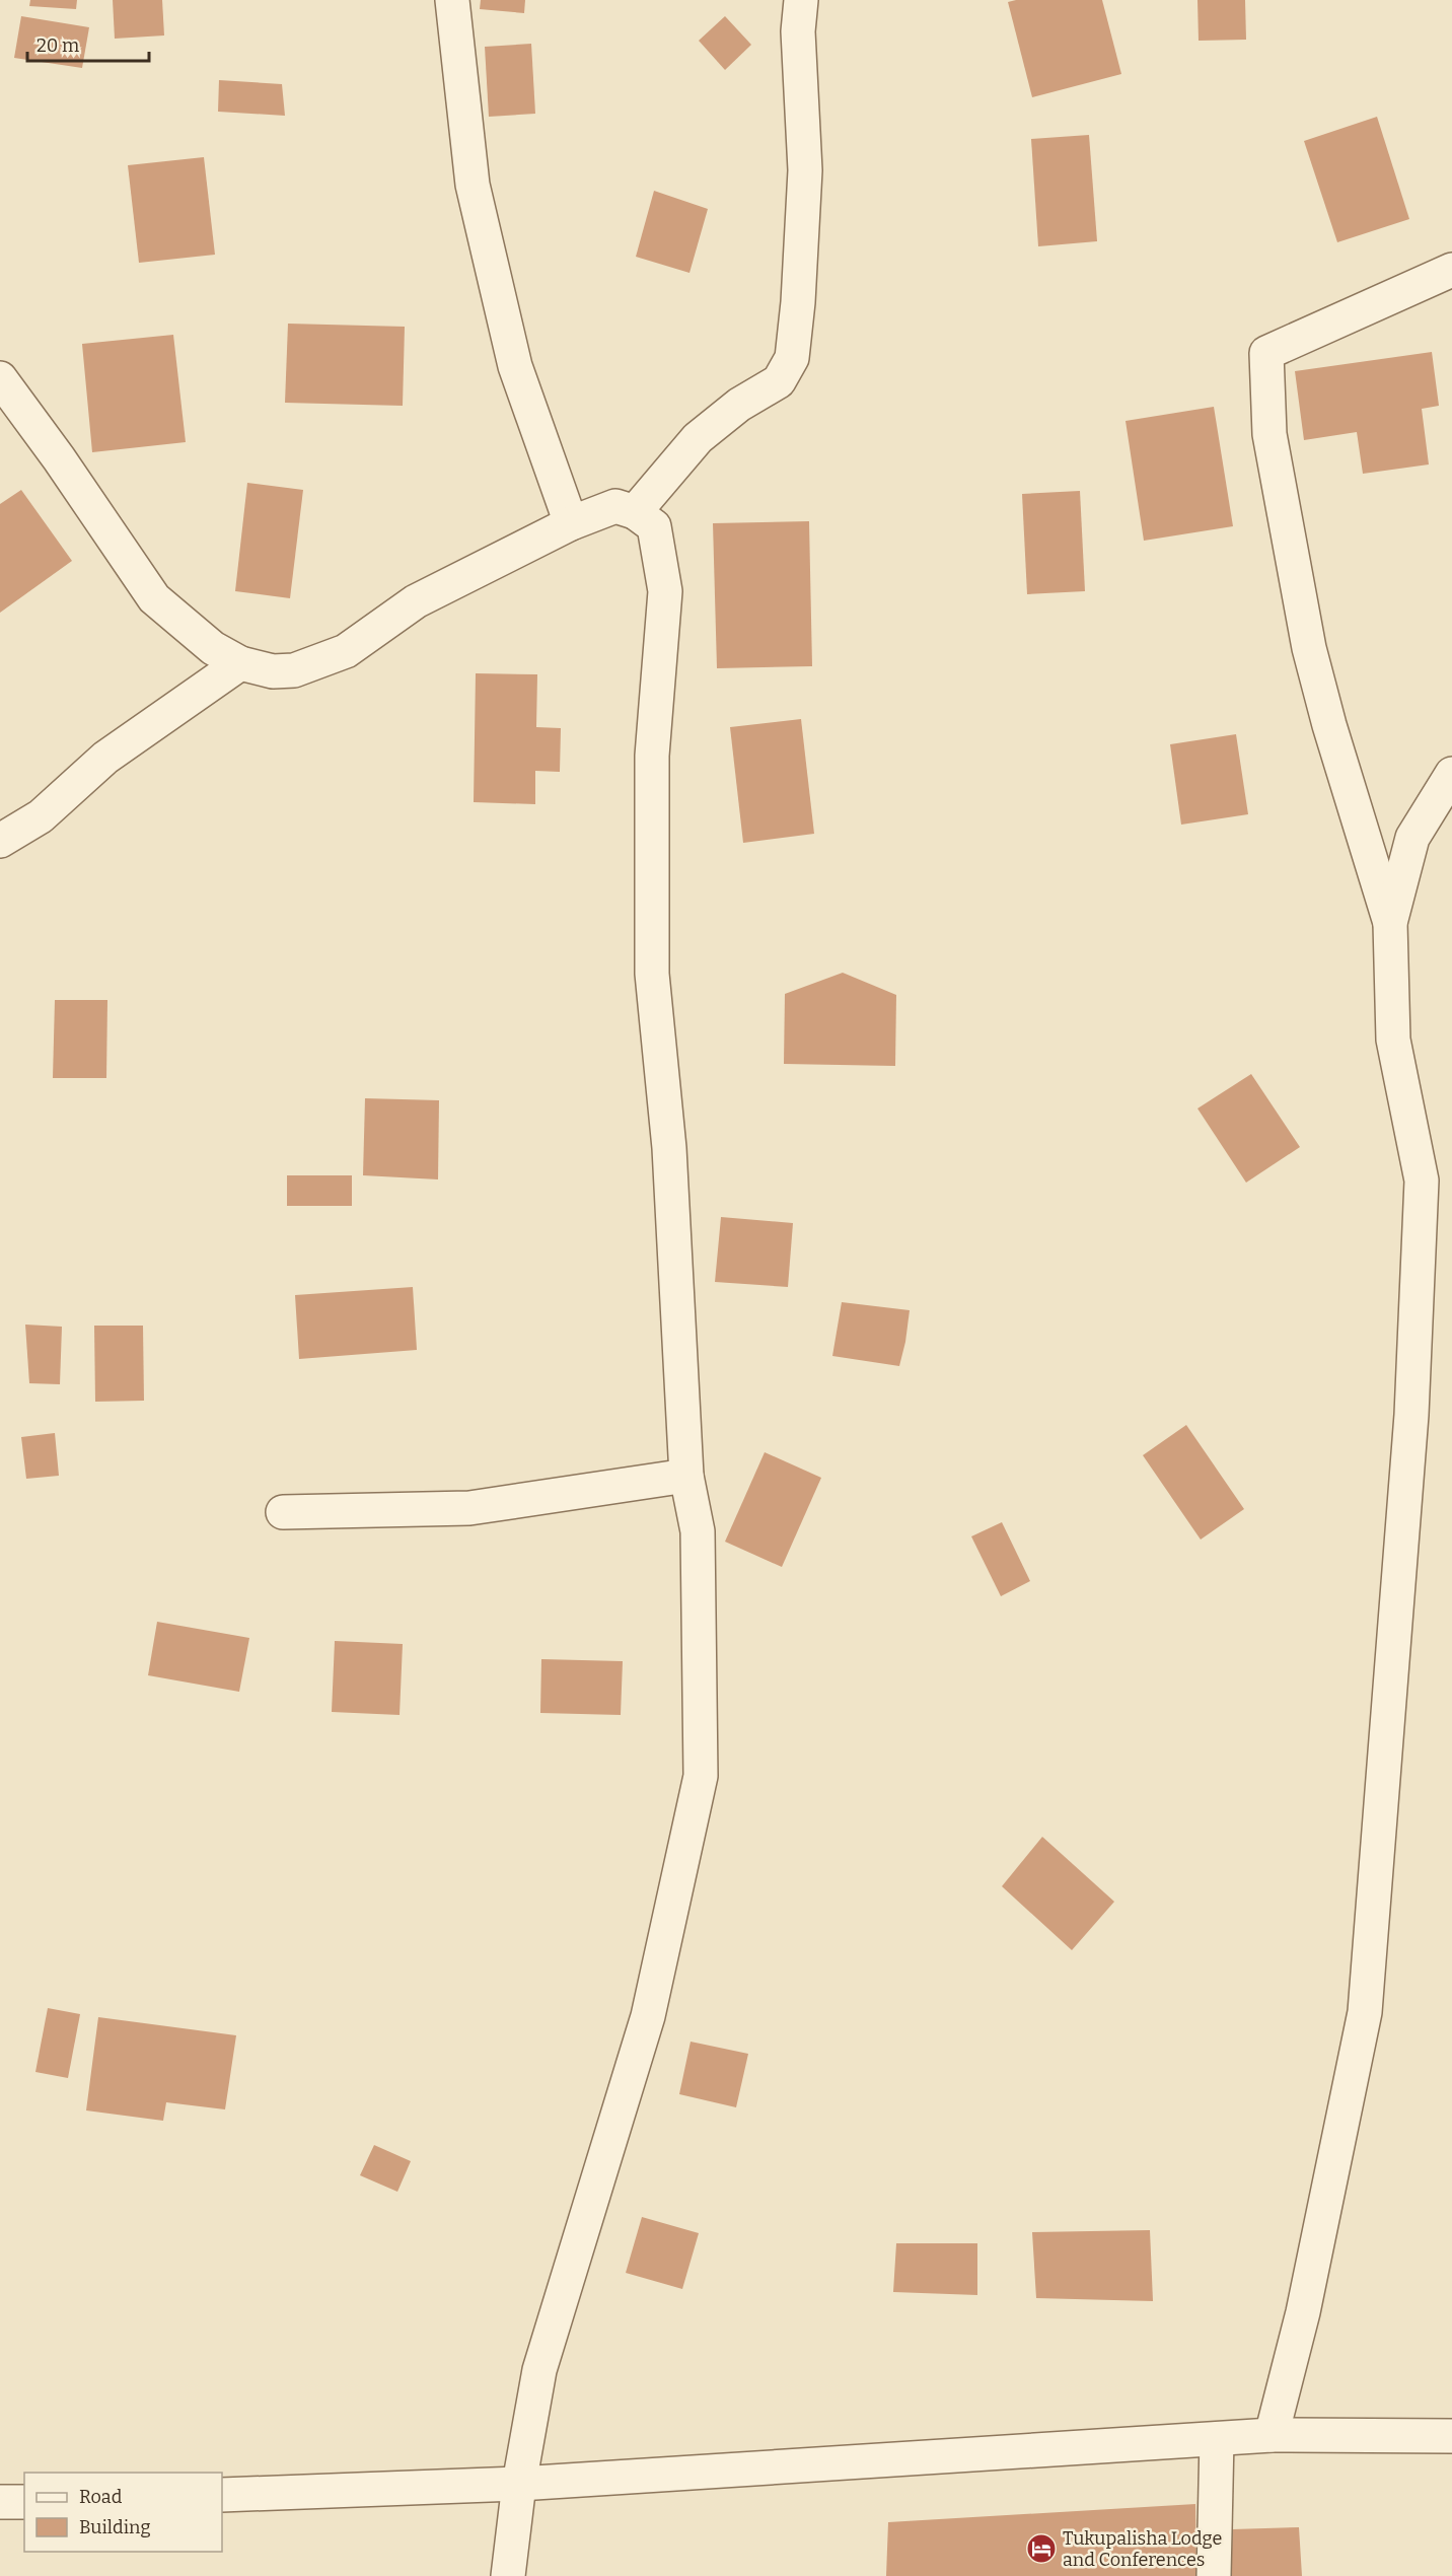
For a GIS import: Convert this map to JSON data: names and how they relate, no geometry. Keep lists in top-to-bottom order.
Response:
{
  "places": {
    "hotel": ["Tukupalisha Lodge and Conferences"]
  },
  "legend": ["Road", "Building"],
  "scale_bar": "20 m"
}
